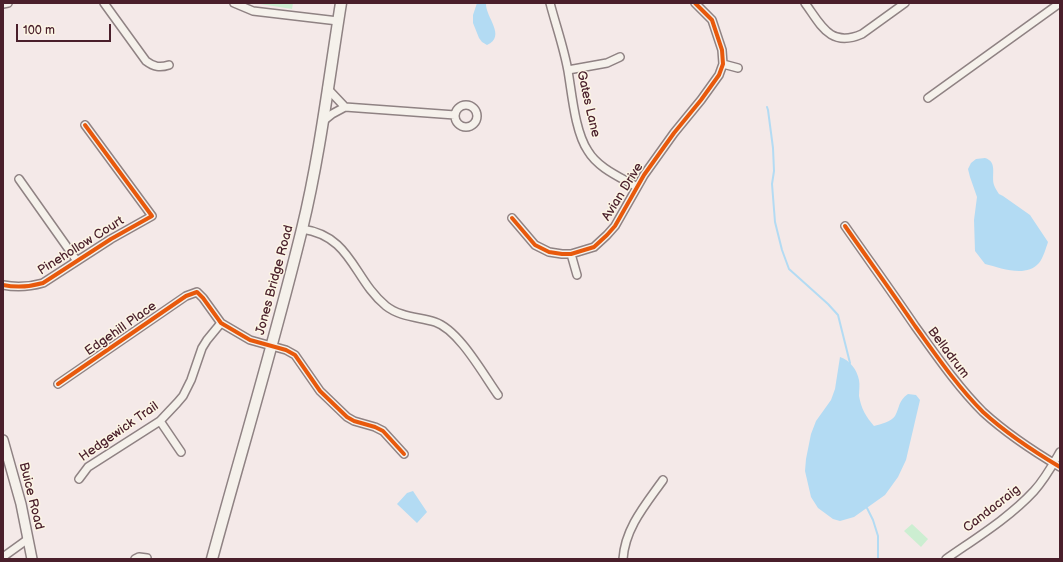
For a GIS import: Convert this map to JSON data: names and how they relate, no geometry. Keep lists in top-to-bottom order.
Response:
{
  "streets": {
    "main road": ["Jones Bridge Road"],
    "street": [
      "Gates Lane",
      "Avian Drive",
      "Pinehollow Court",
      "Edgehill Place",
      "Belladrum",
      "Hedgewick Trail",
      "Buice Road",
      "Candacraig"
    ]
  },
  "crossings": [
    ["Gates Lane", "Avian Drive"],
    ["Edgehill Place", "Hedgewick Trail"],
    ["Belladrum", "Candacraig"]
  ],
  "scale_bar": "100 m"
}
